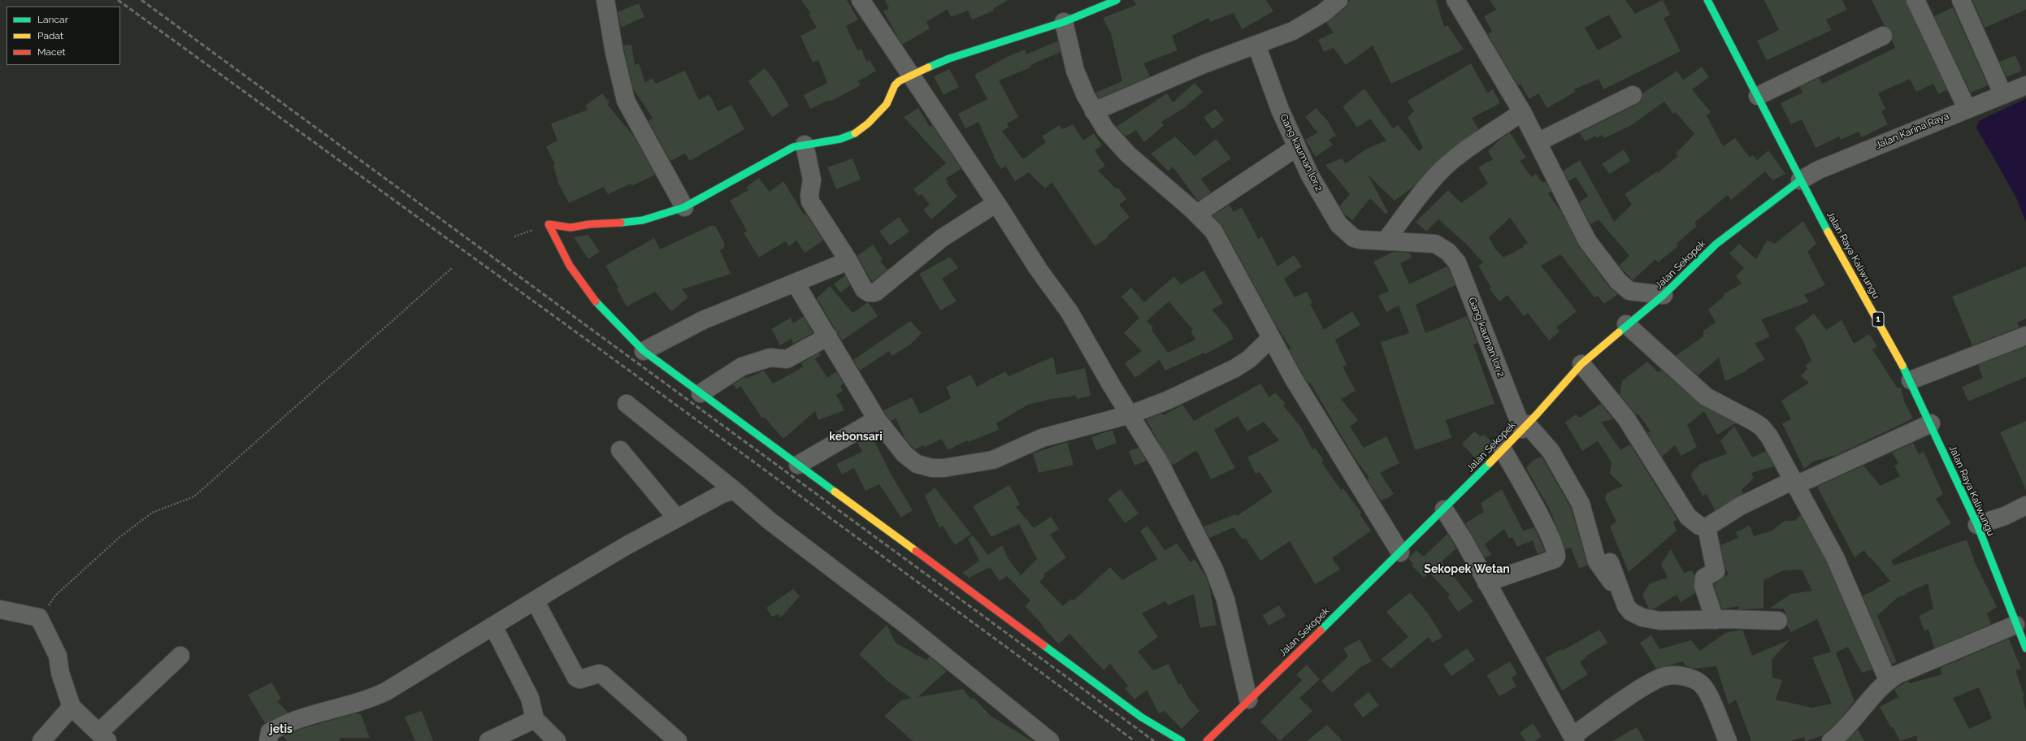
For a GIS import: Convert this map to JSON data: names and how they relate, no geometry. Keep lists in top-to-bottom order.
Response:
{
  "streets": {
    "street": [
      "Jalan Karina Raya",
      "Gang kauman lor 2",
      "Jalan Raya Kaliwungu",
      "Jalan Sekopek",
      "1"
    ]
  },
  "crossings": [
    ["Jalan Karina Raya", "Jalan Raya Kaliwungu"],
    ["Jalan Karina Raya", "Jalan Sekopek"],
    ["Gang kauman lor 2", "Jalan Sekopek"],
    ["Jalan Raya Kaliwungu", "Jalan Sekopek"]
  ],
  "districts": ["kebonsari", "Sekopek Wetan", "jetis"],
  "legend": ["Lancar", "Padat", "Macet"]
}
